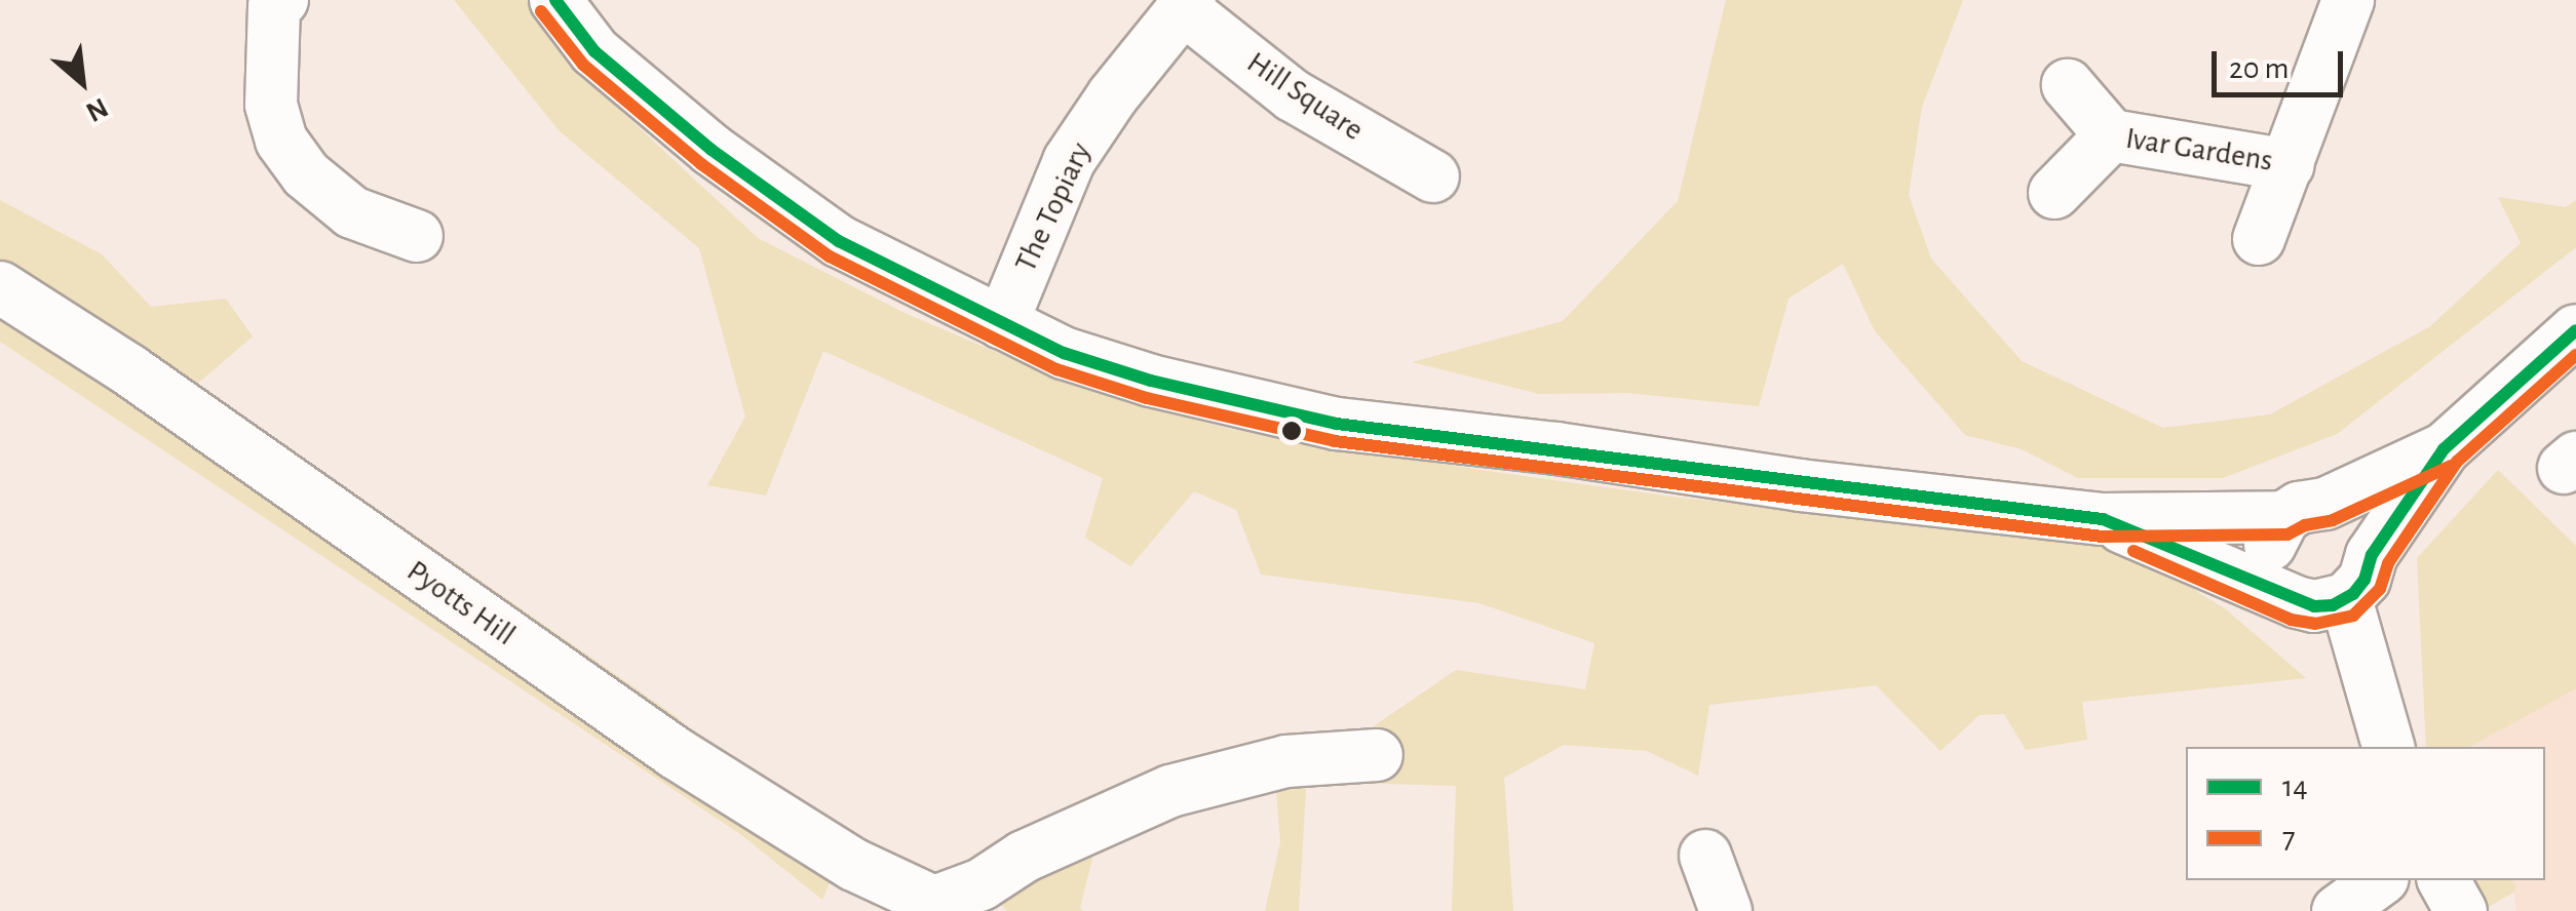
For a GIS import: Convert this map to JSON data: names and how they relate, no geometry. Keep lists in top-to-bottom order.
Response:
{
  "streets": {
    "street": [
      "Hill Square",
      "Ivar Gardens",
      "The Topiary",
      "Pyotts Hill"
    ]
  },
  "crossings": [
    ["Hill Square", "The Topiary"]
  ],
  "lines": ["transit line 14", "transit line 7"],
  "legend": ["14", "7"],
  "scale_bar": "20 m",
  "north": "bottom right"
}
